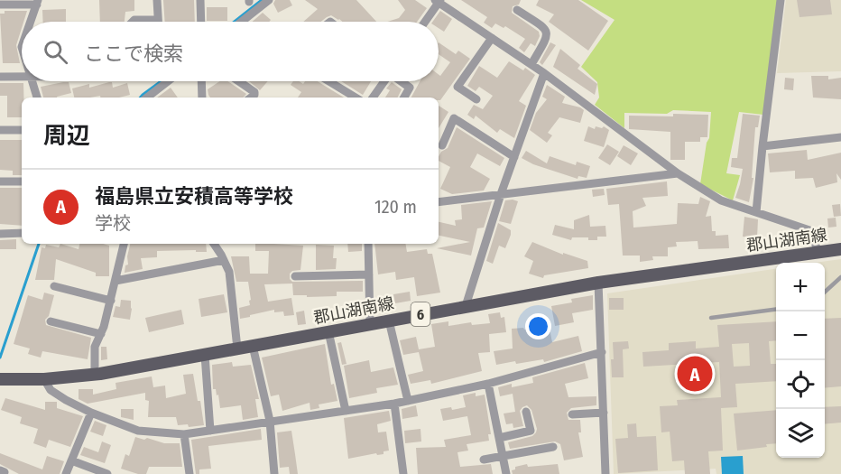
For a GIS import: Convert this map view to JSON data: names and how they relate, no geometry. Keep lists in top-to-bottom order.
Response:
{
  "streets": {
    "main road": ["郡山湖南線", "6"]
  },
  "page": {
    "search": "ここで検索",
    "heading": "周辺",
    "list": [
      {
        "mark": "A",
        "name": "福島県立安積高等学校",
        "note": "学校",
        "value": "120 m"
      }
    ],
    "map_buttons": ["+", "−"],
    "pins": "A"
  }
}
